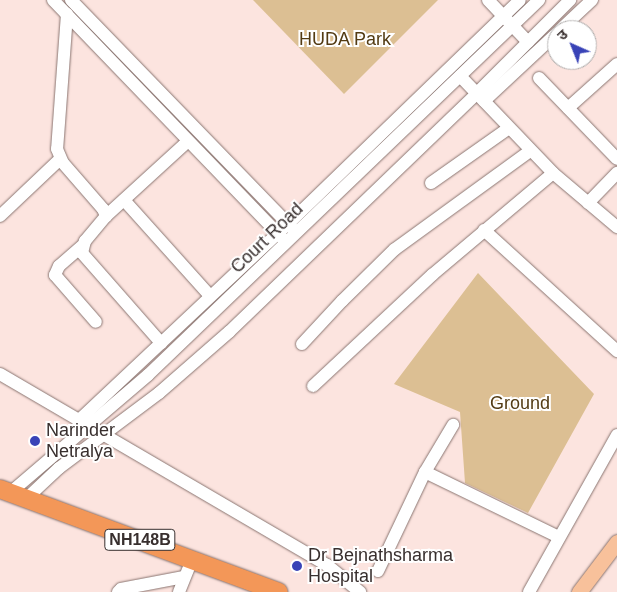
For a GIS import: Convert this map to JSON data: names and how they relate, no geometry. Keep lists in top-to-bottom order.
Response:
{
  "streets": {
    "highway": ["NH148B"],
    "street": ["Court Road"]
  },
  "crossings": [
    ["Court Road", "NH148B"]
  ],
  "parks": ["HUDA Park", "Ground"],
  "places": ["Narinder Netralya", "Dr Bejnathsharma Hospital"],
  "north": "top left"
}
